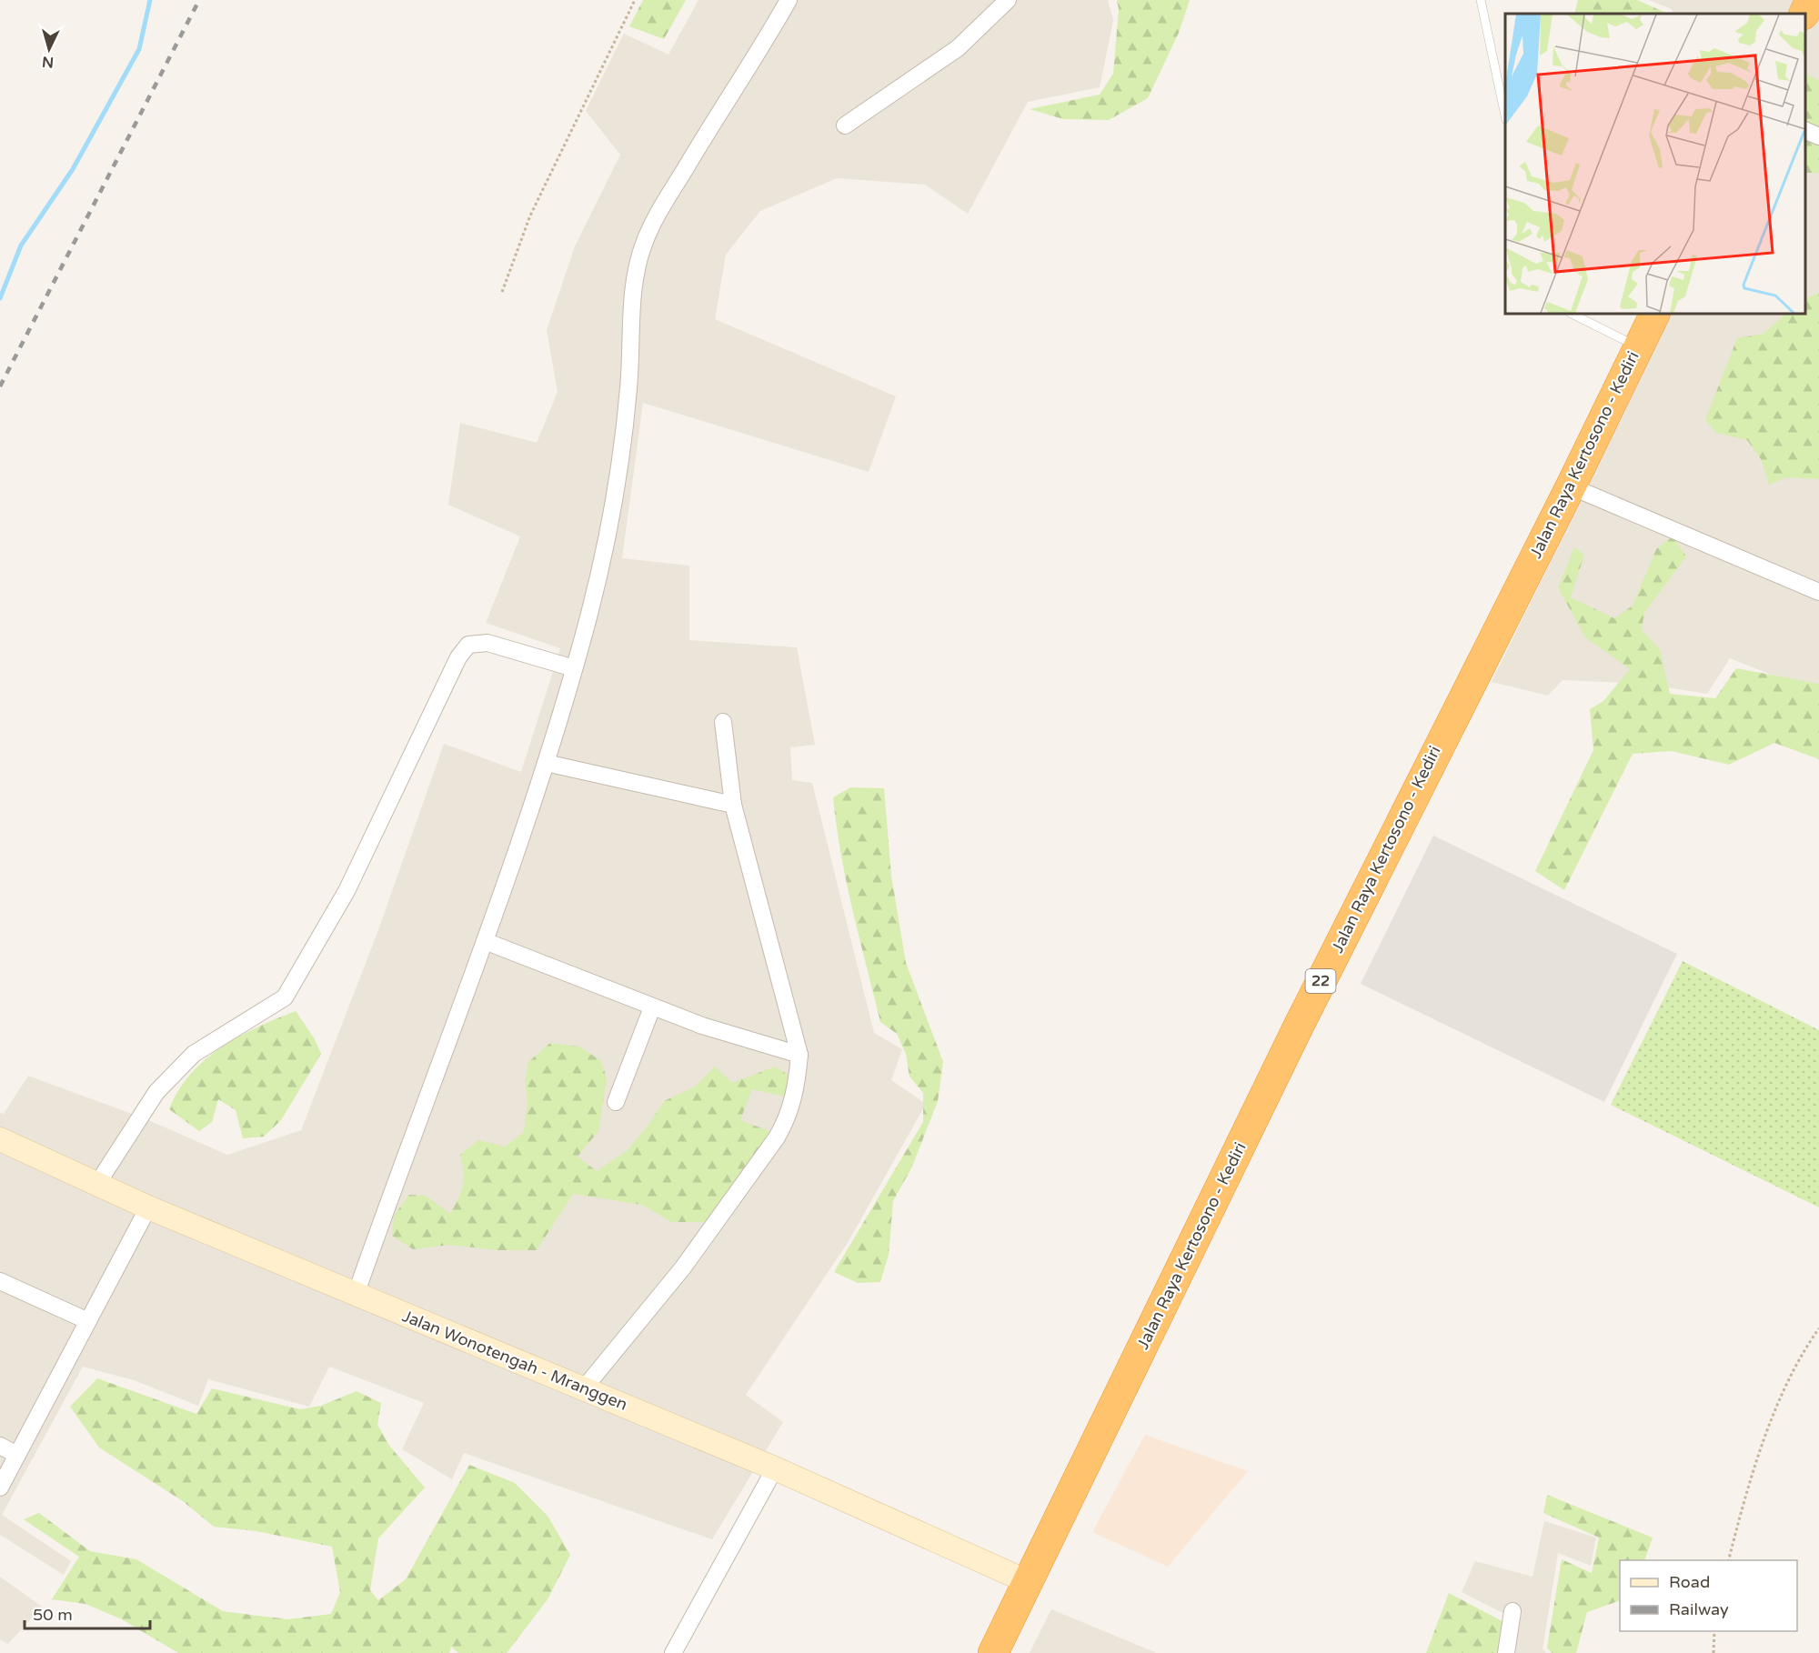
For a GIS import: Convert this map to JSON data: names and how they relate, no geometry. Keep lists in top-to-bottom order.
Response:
{
  "streets": {
    "highway": ["Jalan Raya Kertosono - Kediri", "22"],
    "street": ["Jalan Wonotengah - Mranggen"]
  },
  "crossings": [
    ["Jalan Raya Kertosono - Kediri", "Jalan Wonotengah - Mranggen"]
  ],
  "legend": ["Road", "Railway"],
  "scale_bar": "50 m",
  "north": "bottom"
}
